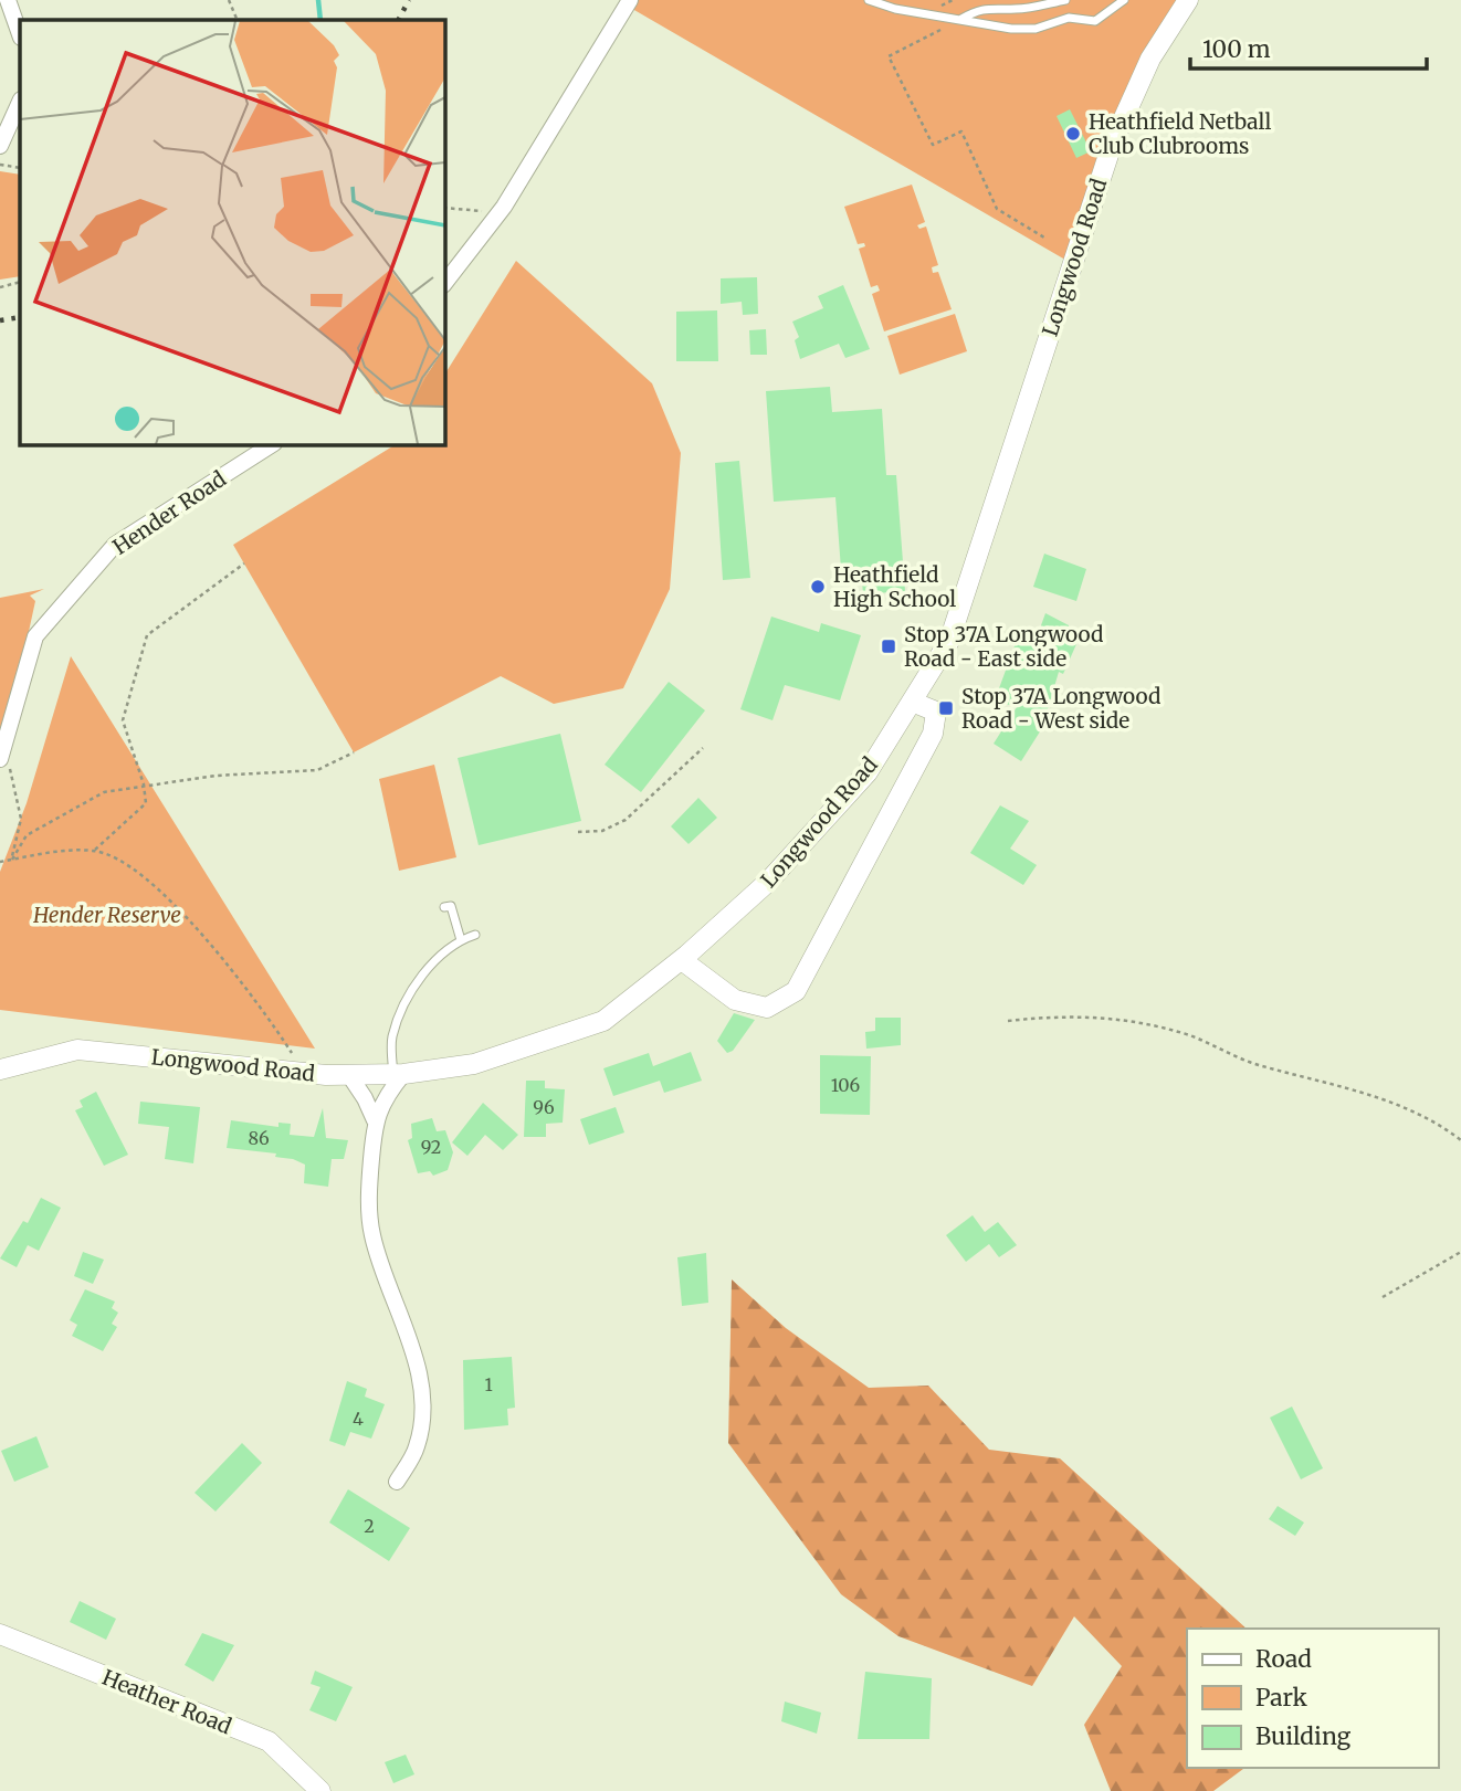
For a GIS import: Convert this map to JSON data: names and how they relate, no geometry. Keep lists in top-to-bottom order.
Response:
{
  "streets": {
    "street": ["Longwood Road", "Hender Road", "Heather Road"]
  },
  "parks": ["Hender Reserve"],
  "places": {
    "other": ["Heathfield Netball Club Clubrooms", "Heathfield High School"],
    "transit": ["Stop 37A Longwood Road - East side", "Stop 37A Longwood Road - West side"]
  },
  "house_numbers": [
    "106",
    "96",
    "86",
    "92",
    "1",
    "4",
    "2"
  ],
  "legend": ["Road", "Park", "Building"],
  "scale_bar": "100 m"
}
